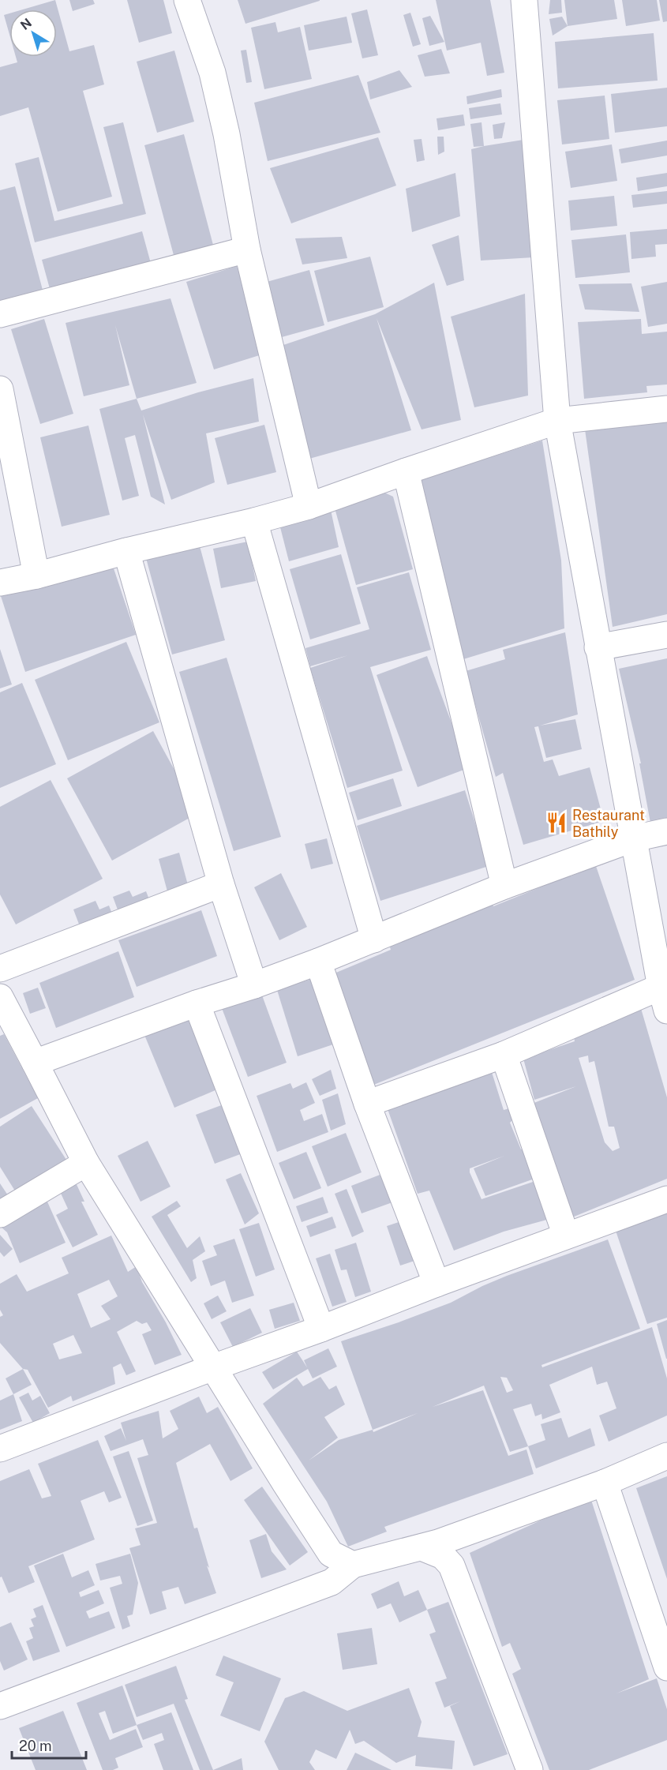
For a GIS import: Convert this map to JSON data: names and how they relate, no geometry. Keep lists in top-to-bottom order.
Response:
{
  "places": {
    "restaurant": ["Restaurant Bathily"]
  },
  "scale_bar": "20 m",
  "north": "top left"
}
